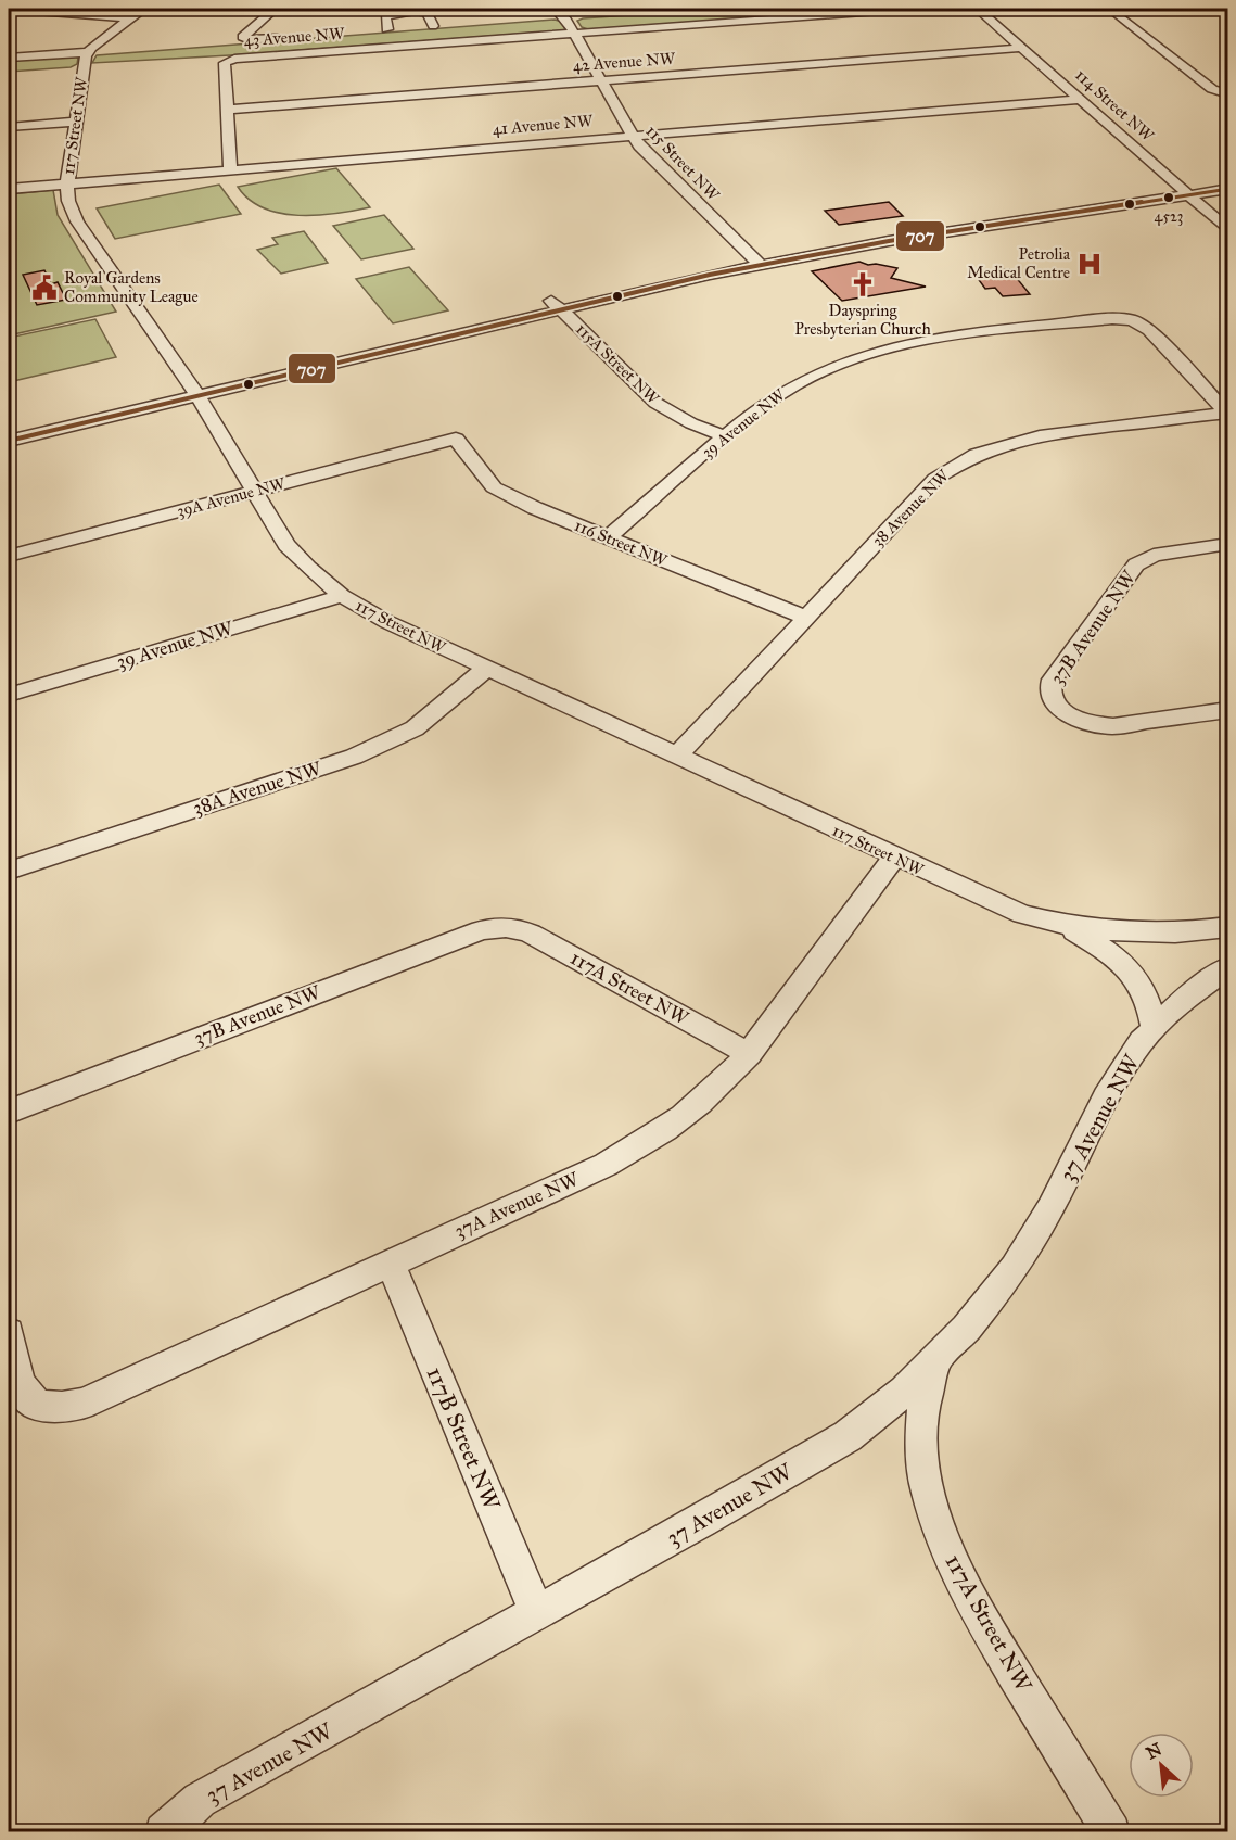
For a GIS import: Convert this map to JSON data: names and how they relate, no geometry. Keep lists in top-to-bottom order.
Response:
{
  "streets": {
    "street": [
      "43 Avenue NW",
      "42 Avenue NW",
      "114 Street NW",
      "41 Avenue NW",
      "117 Street NW",
      "115 Street NW",
      "115A Street NW",
      "39 Avenue NW",
      "39A Avenue NW",
      "38 Avenue NW",
      "116 Street NW",
      "37B Avenue NW",
      "38A Avenue NW",
      "117A Street NW",
      "37 Avenue NW",
      "37A Avenue NW",
      "117B Street NW"
    ]
  },
  "crossings": [
    ["43 Avenue NW", "42 Avenue NW"],
    ["43 Avenue NW", "115 Street NW"],
    ["42 Avenue NW", "114 Street NW"],
    ["42 Avenue NW", "115 Street NW"],
    ["114 Street NW", "41 Avenue NW"],
    ["41 Avenue NW", "117 Street NW"],
    ["41 Avenue NW", "115 Street NW"],
    ["117 Street NW", "39 Avenue NW"],
    ["117 Street NW", "39A Avenue NW"],
    ["117 Street NW", "38 Avenue NW"],
    ["117 Street NW", "38A Avenue NW"],
    ["117 Street NW", "37A Avenue NW"],
    ["115A Street NW", "39 Avenue NW"],
    ["39 Avenue NW", "38 Avenue NW"],
    ["39 Avenue NW", "116 Street NW"],
    ["39A Avenue NW", "116 Street NW"],
    ["38 Avenue NW", "116 Street NW"],
    ["37B Avenue NW", "117A Street NW"],
    ["117A Street NW", "37 Avenue NW"],
    ["117A Street NW", "37A Avenue NW"],
    ["37 Avenue NW", "117B Street NW"],
    ["37A Avenue NW", "117B Street NW"]
  ],
  "places": {
    "other": ["4523"],
    "hospital": ["Petrolia Medical Centre"],
    "church": ["Dayspring Presbyterian Church"],
    "public building": ["Royal Gardens Community League"]
  },
  "lines": ["transit line 707"],
  "north": "top left"
}
